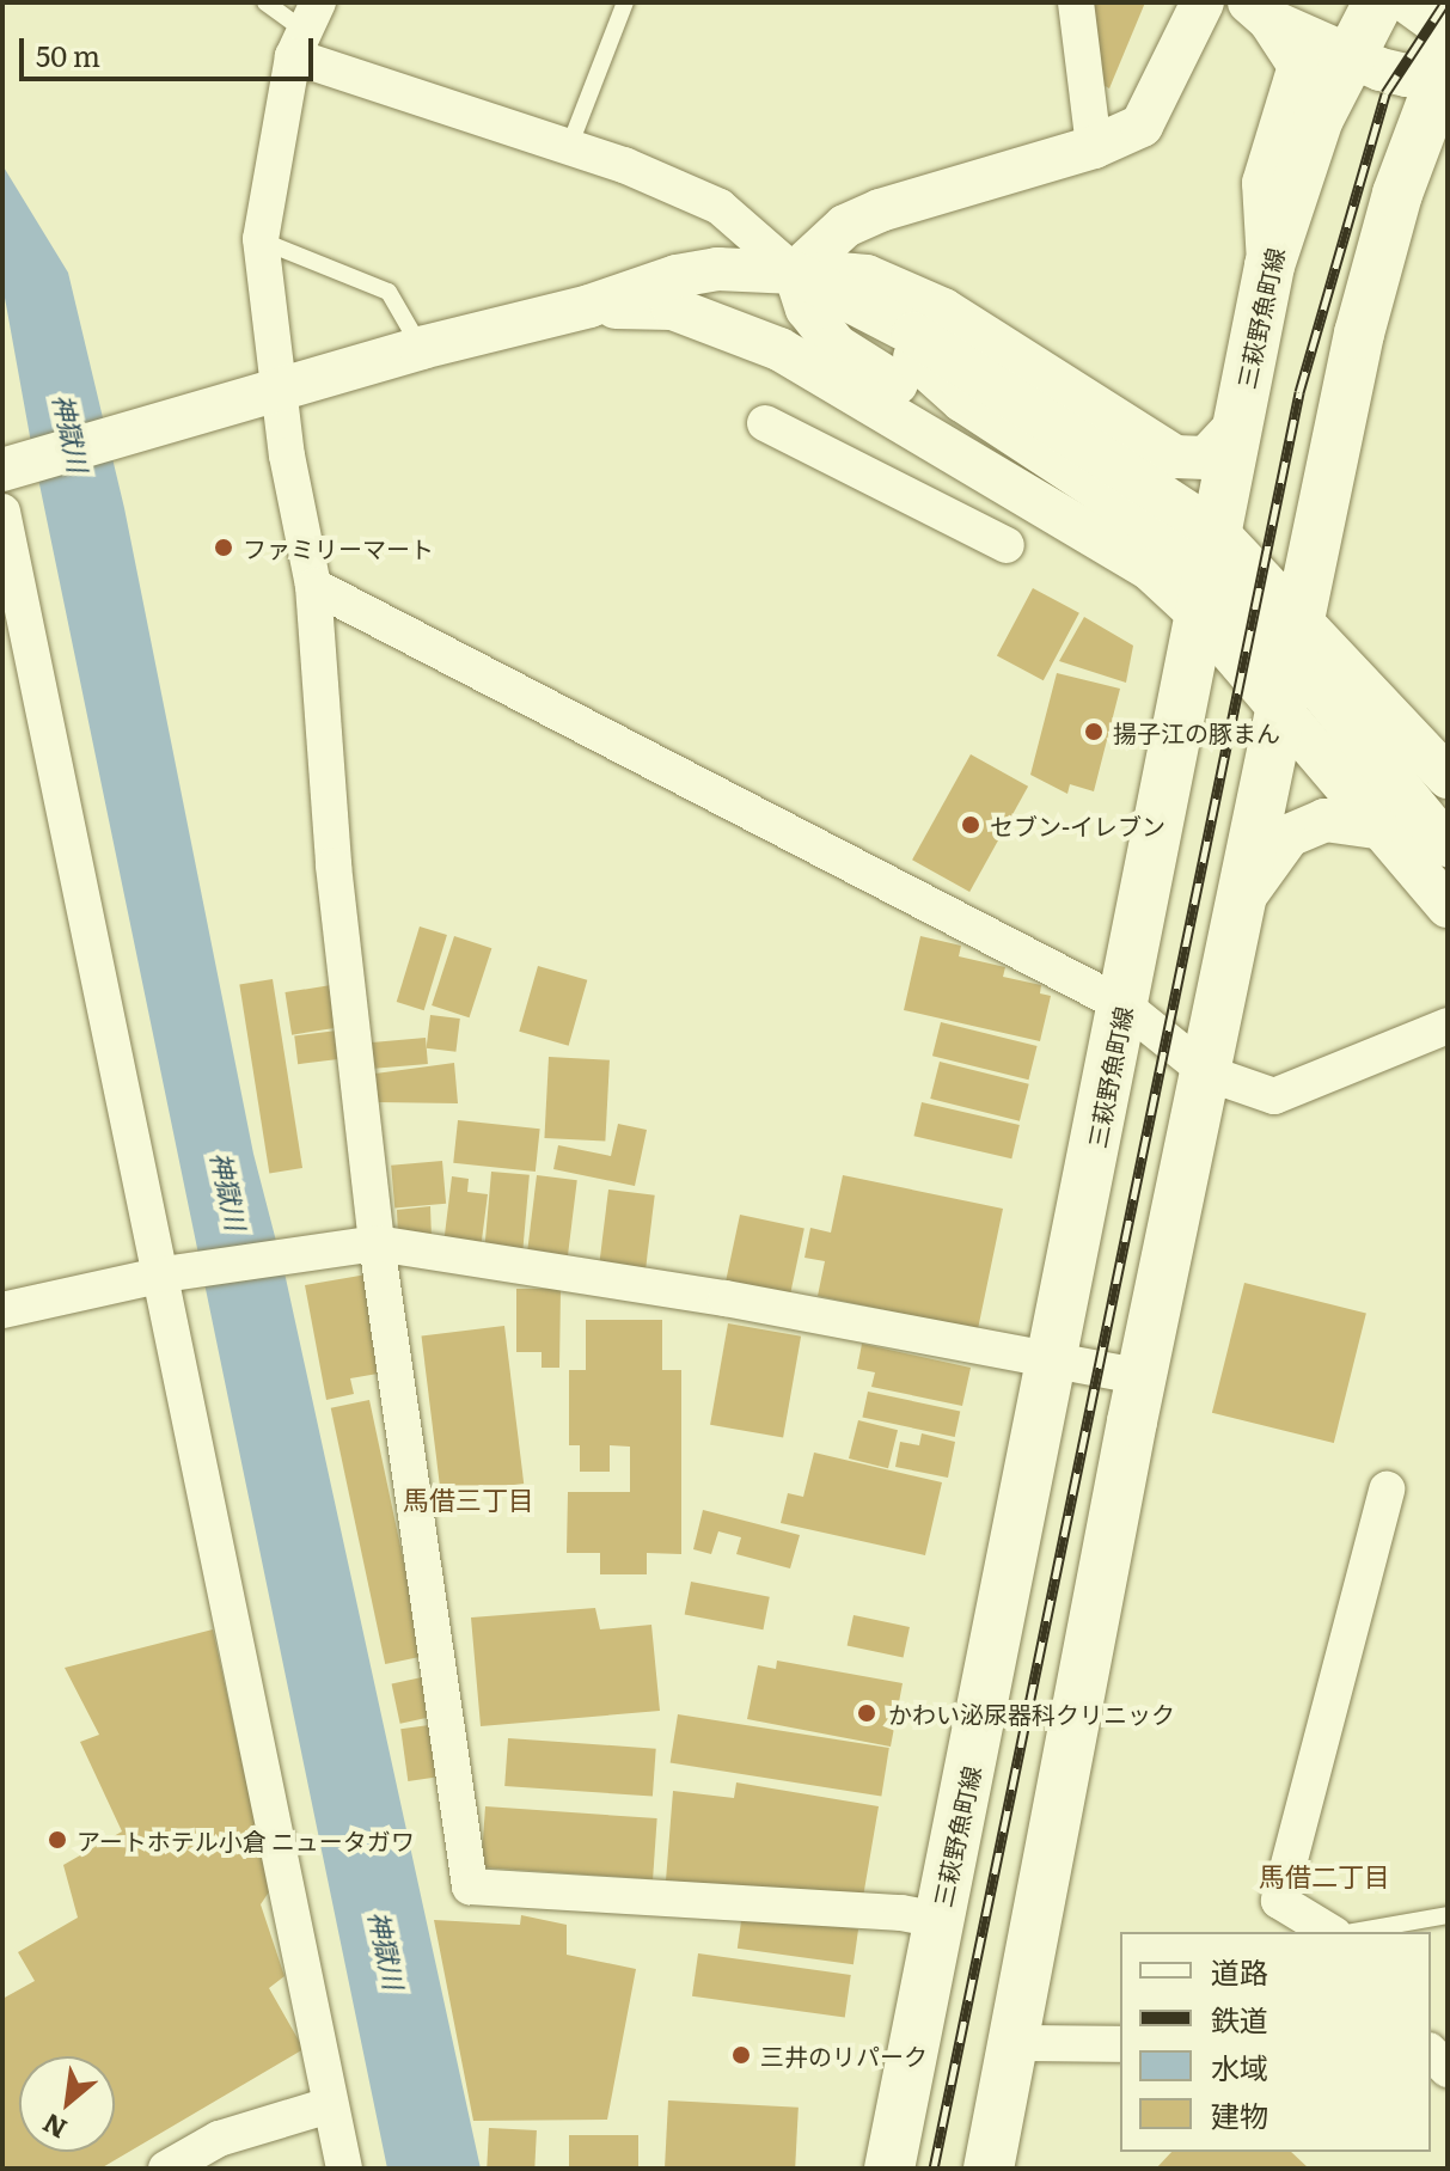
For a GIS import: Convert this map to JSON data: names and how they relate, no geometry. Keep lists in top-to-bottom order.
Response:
{
  "streets": {
    "main road": ["三萩野魚町線"]
  },
  "districts": ["馬借三丁目", "馬借二丁目"],
  "water": ["神獄川"],
  "places": [
    "ファミリーマート",
    "揚子江の豚まん",
    "セブン-イレブン",
    "かわい泌尿器科クリニック",
    "アートホテル小倉 ニュータガワ",
    "三井のリパーク"
  ],
  "legend": [
    "道路",
    "鉄道",
    "水域",
    "建物"
  ],
  "scale_bar": "50 m",
  "north": "bottom left"
}
